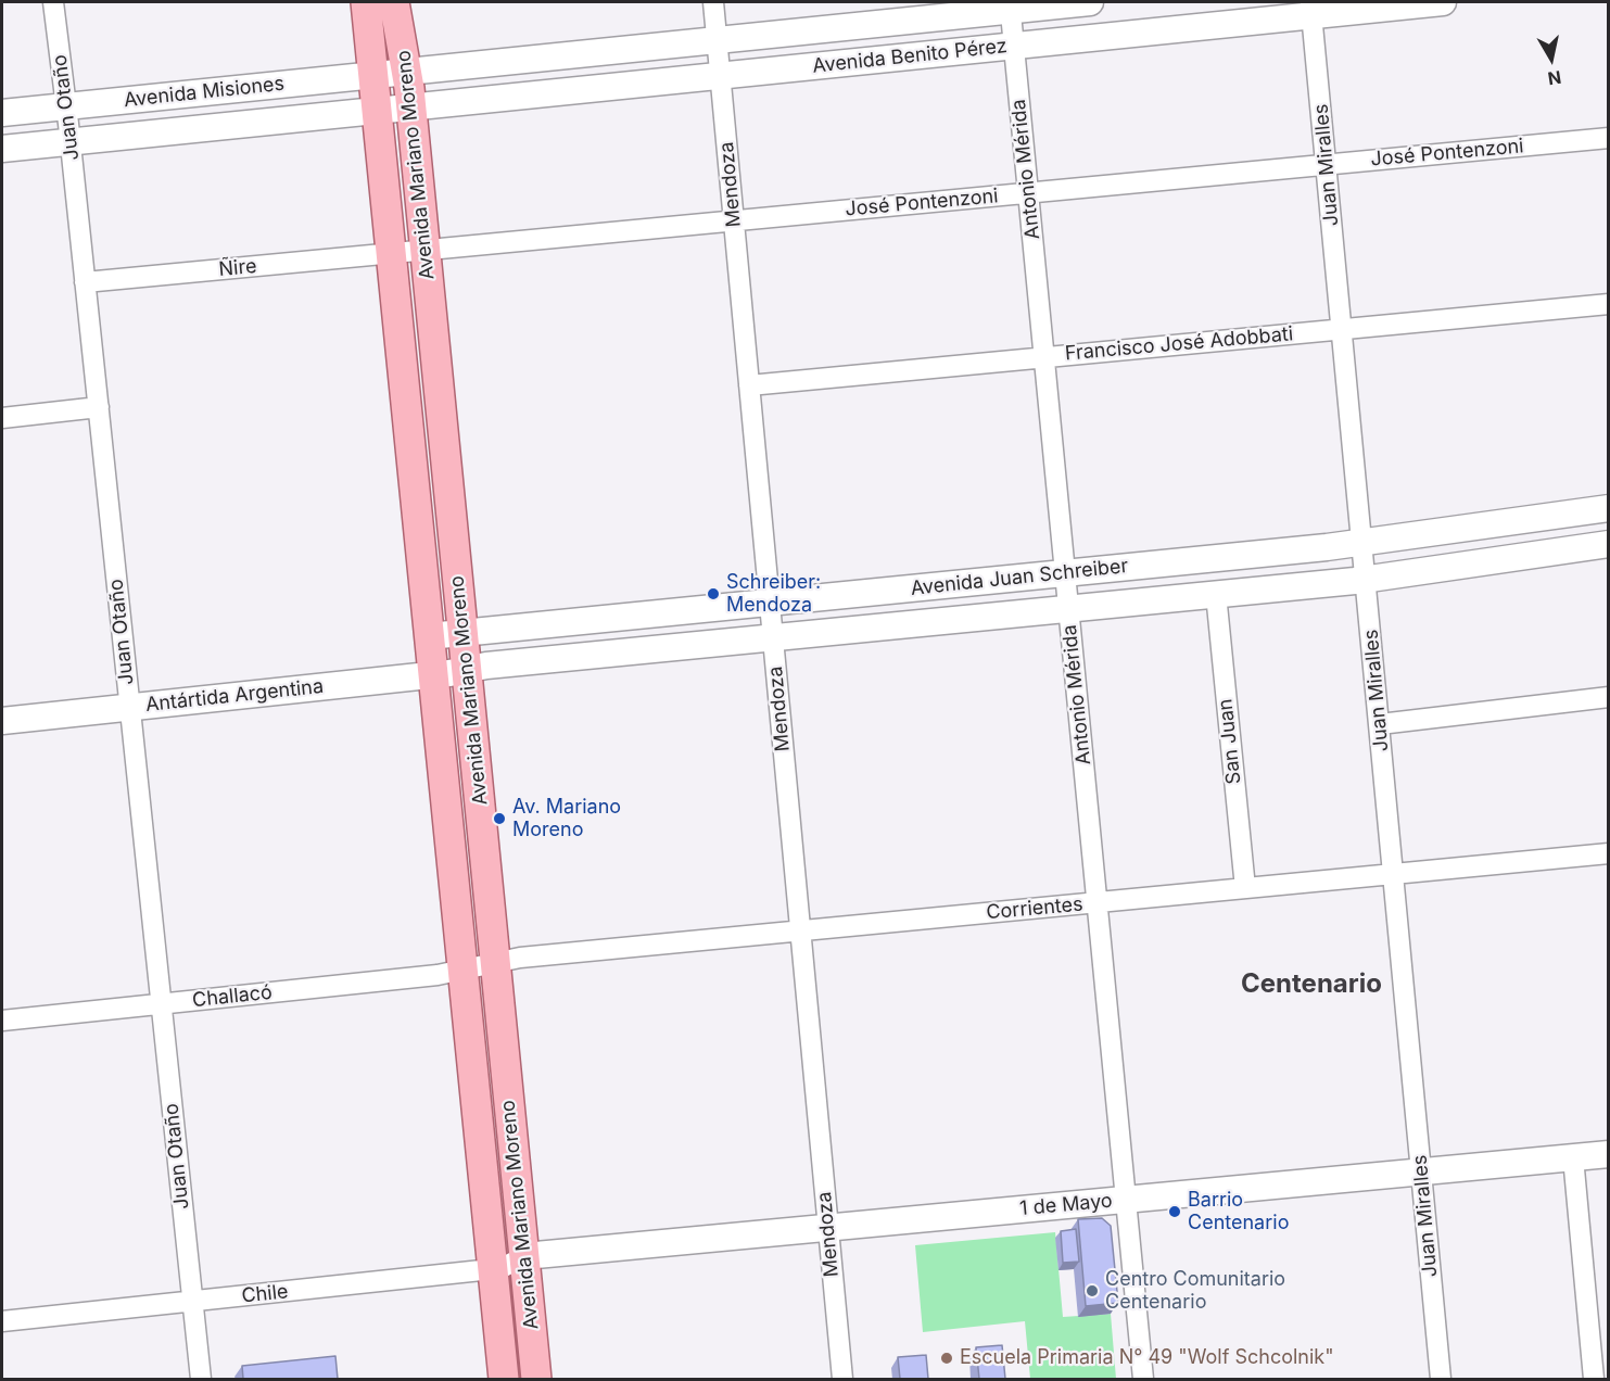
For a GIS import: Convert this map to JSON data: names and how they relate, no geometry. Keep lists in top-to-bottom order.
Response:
{
  "streets": {
    "main road": [
      "Avenida Benito Pérez",
      "Avenida Misiones",
      "Avenida Mariano Moreno",
      "Avenida Juan Schreiber",
      "Antártida Argentina",
      "1 de Mayo"
    ],
    "street": [
      "Juan Otaño",
      "José Pontenzoni",
      "Juan Miralles",
      "Antonio Mérida",
      "Mendoza",
      "Ñire",
      "Francisco José Adobbati",
      "San Juan",
      "Corrientes",
      "Challacó",
      "Chile"
    ]
  },
  "crossings": [
    ["Avenida Benito Pérez", "Avenida Misiones"],
    ["Avenida Benito Pérez", "Avenida Mariano Moreno"],
    ["Avenida Benito Pérez", "Juan Miralles"],
    ["Avenida Benito Pérez", "Antonio Mérida"],
    ["Avenida Benito Pérez", "Mendoza"],
    ["Avenida Misiones", "Juan Otaño"],
    ["Avenida Misiones", "Avenida Mariano Moreno"],
    ["Juan Otaño", "Ñire"],
    ["Juan Otaño", "Antártida Argentina"],
    ["Juan Otaño", "Challacó"],
    ["Juan Otaño", "Chile"],
    ["José Pontenzoni", "Avenida Mariano Moreno"],
    ["José Pontenzoni", "Juan Miralles"],
    ["José Pontenzoni", "Antonio Mérida"],
    ["José Pontenzoni", "Mendoza"],
    ["José Pontenzoni", "Ñire"],
    ["Avenida Mariano Moreno", "Ñire"],
    ["Avenida Mariano Moreno", "Avenida Juan Schreiber"],
    ["Avenida Mariano Moreno", "Antártida Argentina"],
    ["Avenida Mariano Moreno", "Corrientes"],
    ["Avenida Mariano Moreno", "Challacó"],
    ["Avenida Mariano Moreno", "1 de Mayo"],
    ["Avenida Mariano Moreno", "Chile"],
    ["Juan Miralles", "Francisco José Adobbati"],
    ["Juan Miralles", "Avenida Juan Schreiber"],
    ["Juan Miralles", "Corrientes"],
    ["Juan Miralles", "1 de Mayo"],
    ["Antonio Mérida", "Francisco José Adobbati"],
    ["Antonio Mérida", "Avenida Juan Schreiber"],
    ["Antonio Mérida", "Corrientes"],
    ["Antonio Mérida", "1 de Mayo"],
    ["Mendoza", "Francisco José Adobbati"],
    ["Mendoza", "Avenida Juan Schreiber"],
    ["Mendoza", "Corrientes"],
    ["Mendoza", "1 de Mayo"],
    ["Avenida Juan Schreiber", "Antártida Argentina"],
    ["Avenida Juan Schreiber", "San Juan"],
    ["San Juan", "Corrientes"],
    ["Corrientes", "Challacó"],
    ["1 de Mayo", "Chile"]
  ],
  "districts": ["Centenario"],
  "places": [
    "Schreiber: Mendoza",
    "Av. Mariano Moreno",
    "Barrio Centenario",
    "Centro Comunitario Centenario",
    "Escuela Primaria N° 49 \"Wolf Schcolnik\""
  ],
  "north": "bottom"
}
